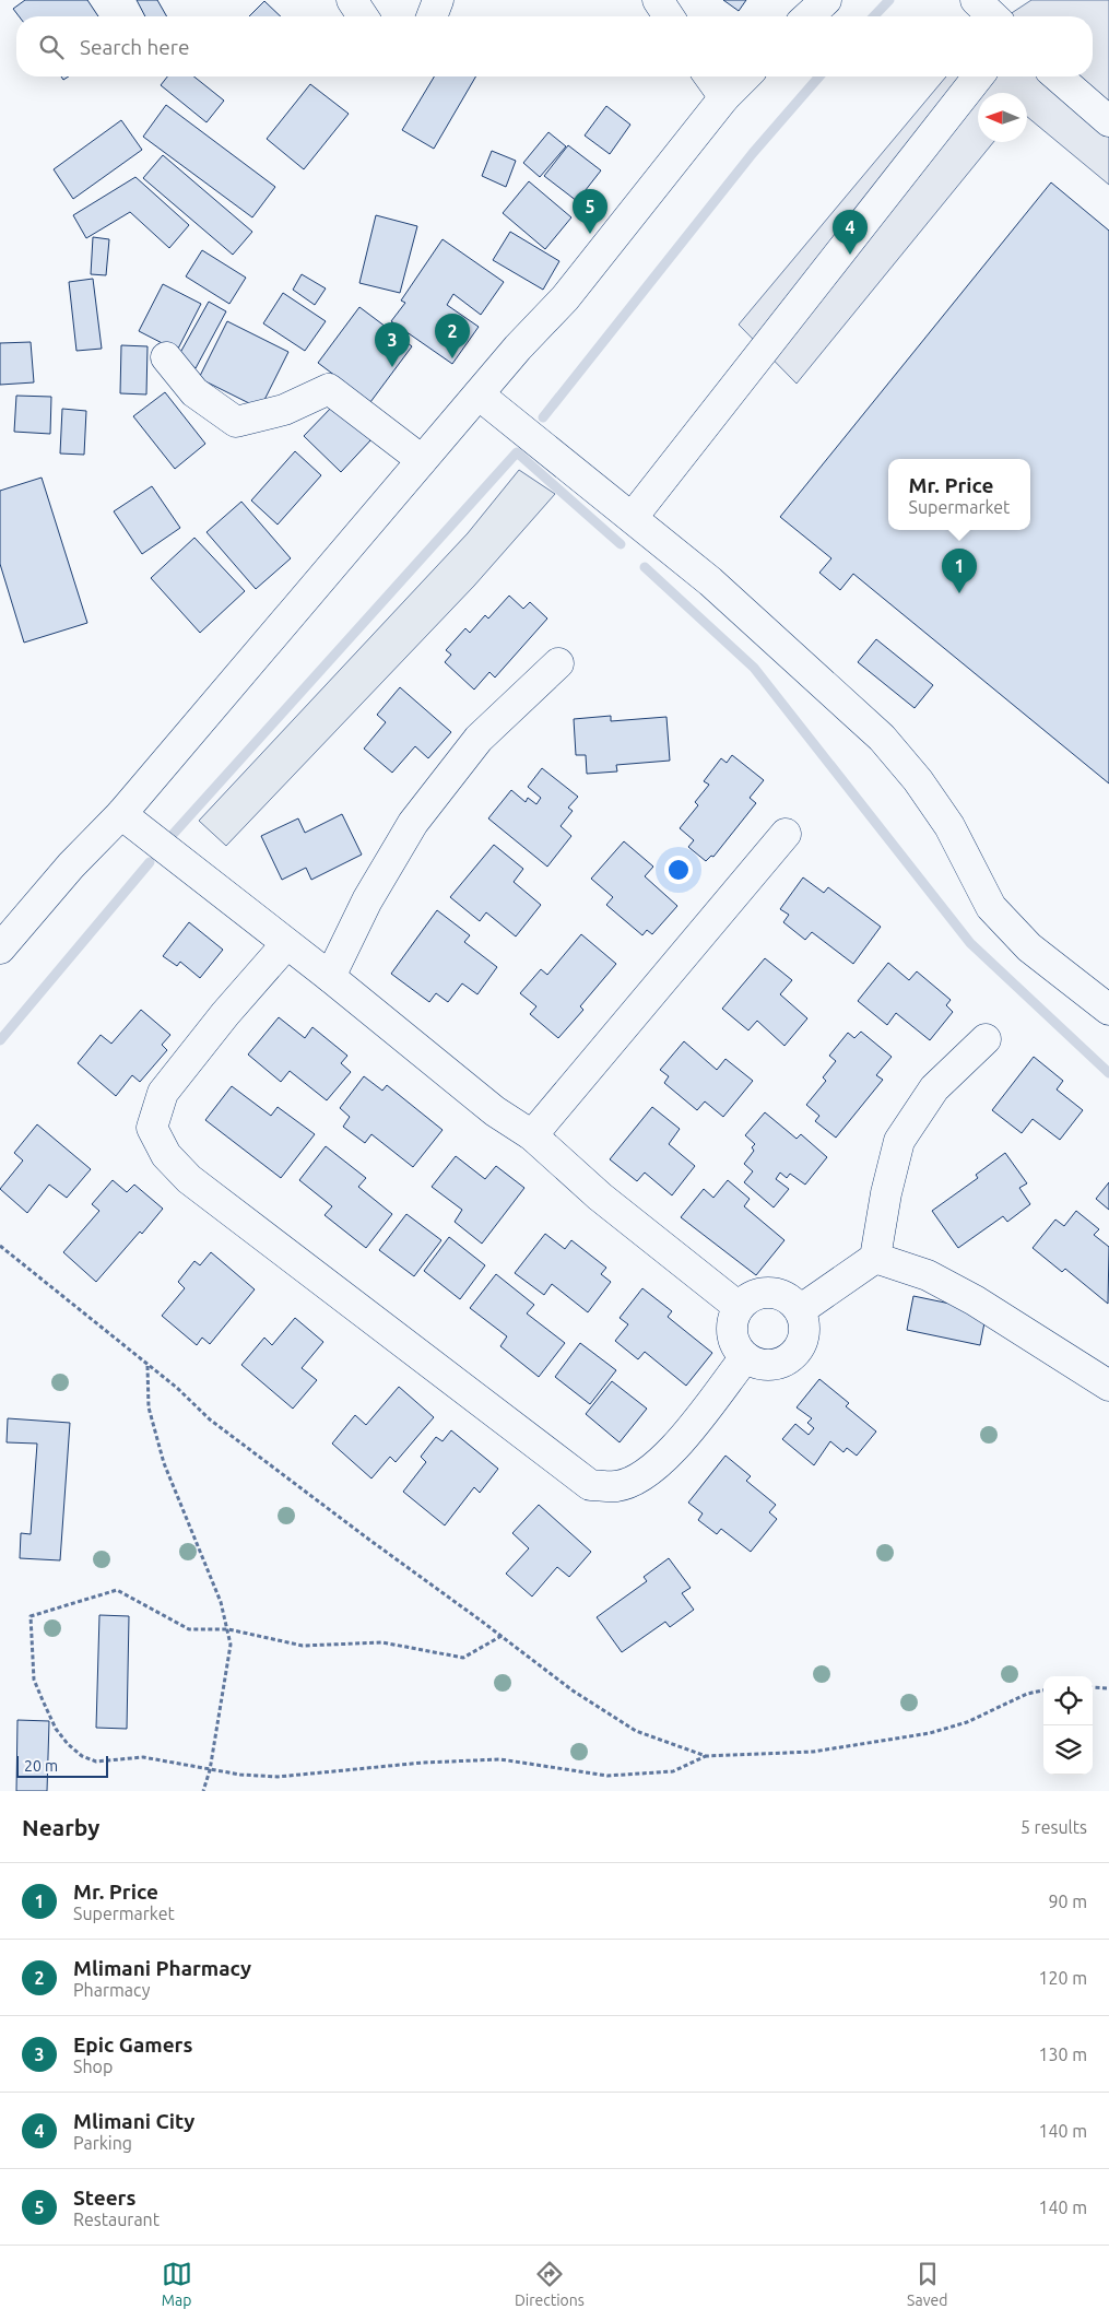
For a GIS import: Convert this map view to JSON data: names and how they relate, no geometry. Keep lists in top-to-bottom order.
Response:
{
  "scale_bar": "20 m",
  "north": "left",
  "page": {
    "search": "Search here",
    "pins": [
      "5",
      "4",
      "2",
      "3",
      "1"
    ],
    "popup": ["Mr. Price", "Supermarket"],
    "scale": "20 m",
    "heading": ["Nearby", "5 results"],
    "list": [
      {
        "mark": "1",
        "name": "Mr. Price",
        "note": "Supermarket",
        "value": "90 m"
      },
      {
        "mark": "2",
        "name": "Mlimani Pharmacy",
        "note": "Pharmacy",
        "value": "120 m"
      },
      {
        "mark": "3",
        "name": "Epic Gamers",
        "note": "Shop",
        "value": "130 m"
      },
      {
        "mark": "4",
        "name": "Mlimani City",
        "note": "Parking",
        "value": "140 m"
      },
      {
        "mark": "5",
        "name": "Steers",
        "note": "Restaurant",
        "value": "140 m"
      }
    ],
    "nav": ["Map", "Directions", "Saved"]
  }
}
